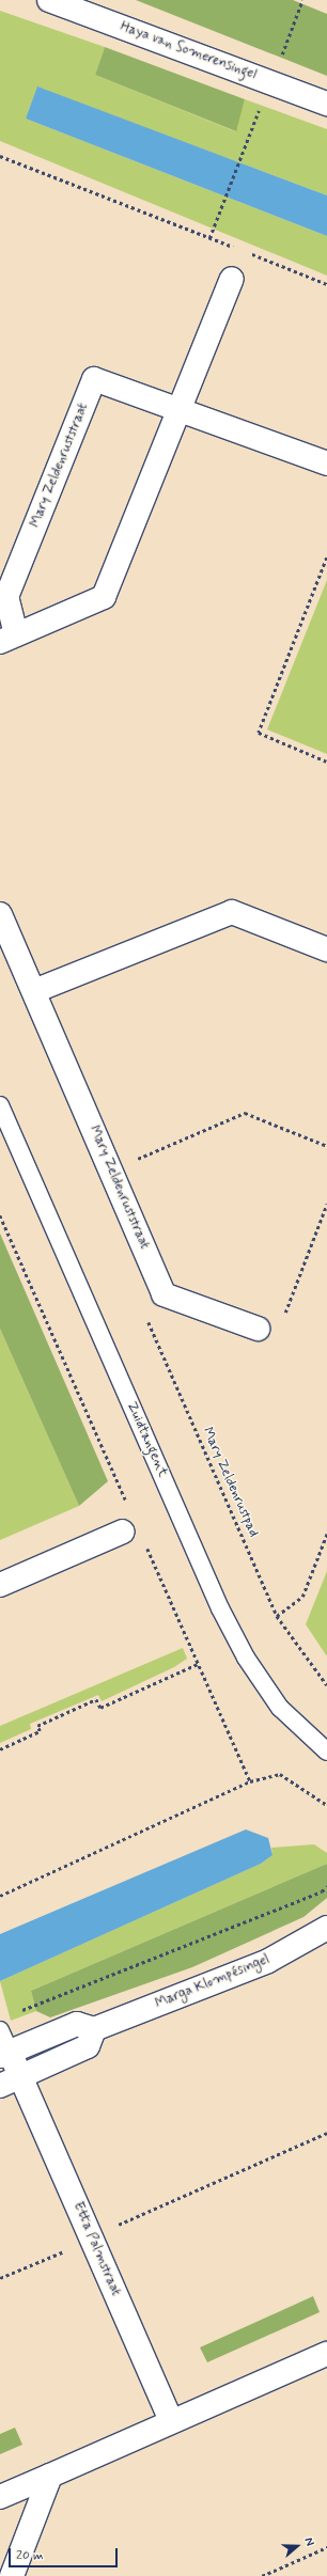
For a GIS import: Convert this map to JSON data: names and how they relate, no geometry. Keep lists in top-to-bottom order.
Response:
{
  "streets": {
    "street": [
      "Haya van Somerensingel",
      "Mary Zeldenruststraat",
      "Marga Klompésingel",
      "Etta Palmstraat"
    ],
    "lane": ["Zuidtangent"],
    "path": ["Mary Zeldenrustpad"]
  },
  "scale_bar": "20 m",
  "north": "right"
}
